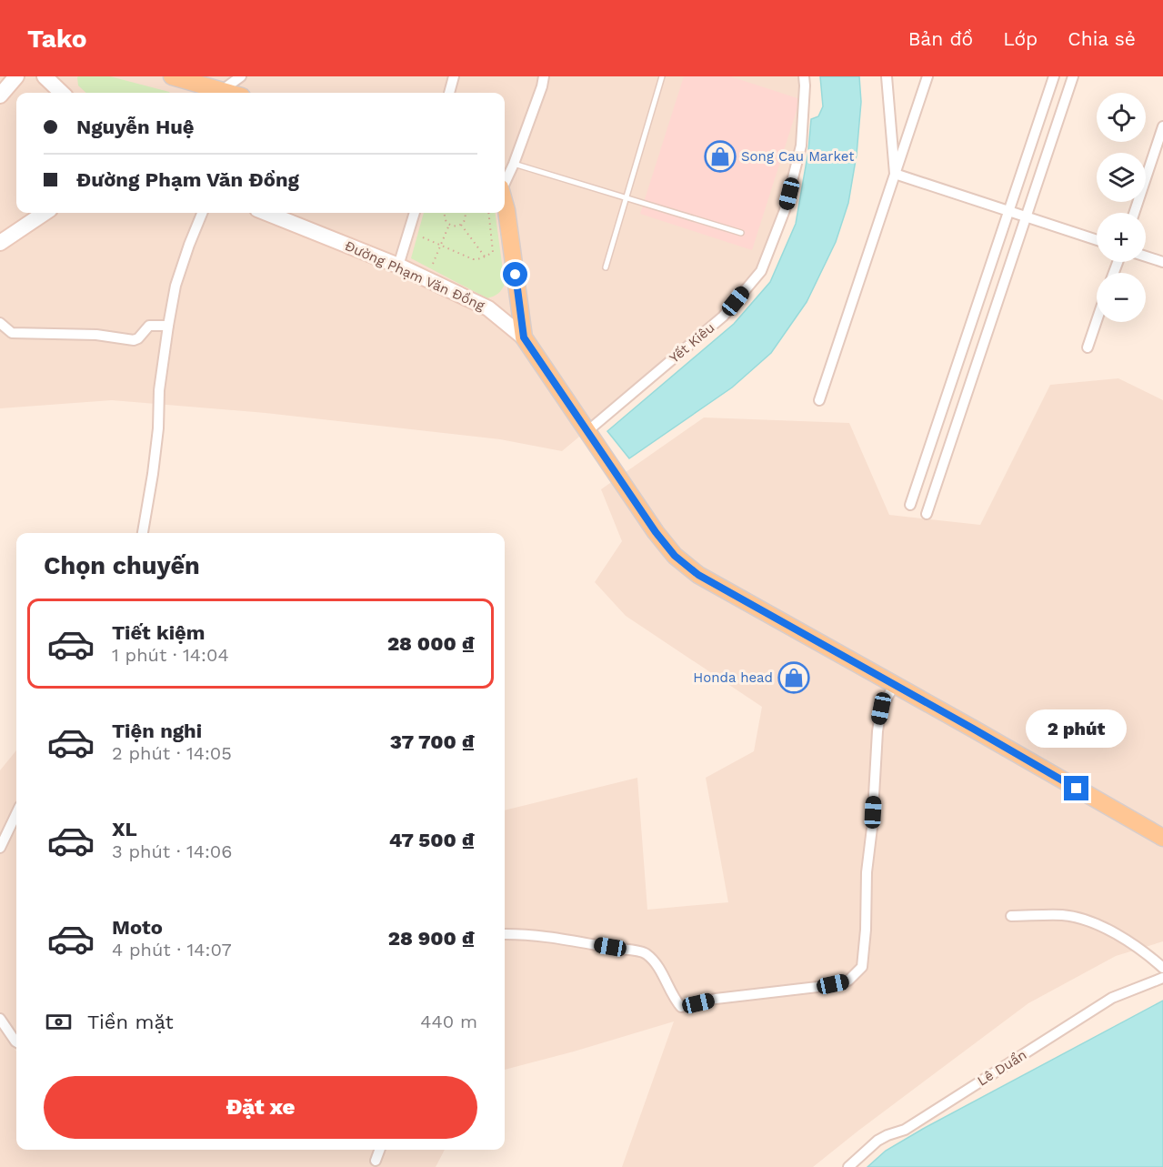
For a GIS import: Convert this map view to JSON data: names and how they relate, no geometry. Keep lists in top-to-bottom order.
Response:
{
  "streets": {
    "main road": ["Đường Phạm Văn Đồng"],
    "street": ["Yết Kiêu", "Lê Duẩn"]
  },
  "crossings": [
    ["Đường Phạm Văn Đồng", "Yết Kiêu"]
  ],
  "places": {
    "shop": ["Song Cau Market", "Honda head"]
  },
  "page": {
    "header": "Tako",
    "nav": ["Bản đồ", "Lớp", "Chia sẻ"],
    "map_buttons": ["+", "−"],
    "banner": ["Nguyễn Huệ", "Đường Phạm Văn Đồng"],
    "heading": "Chọn chuyến",
    "list": [
      {
        "name": "Tiết kiệm",
        "note": "1 phút · 14:04",
        "value": "28 000 ₫"
      },
      {
        "name": "Tiện nghi",
        "note": "2 phút · 14:05",
        "value": "37 700 ₫"
      },
      {
        "name": "XL",
        "note": "3 phút · 14:06",
        "value": "47 500 ₫"
      },
      {
        "name": "Moto",
        "note": "4 phút · 14:07",
        "value": "28 900 ₫"
      }
    ],
    "bubble": "2 phút",
    "pay": ["Tiền mặt", "440 m"],
    "buttons": "Đặt xe"
  }
}
